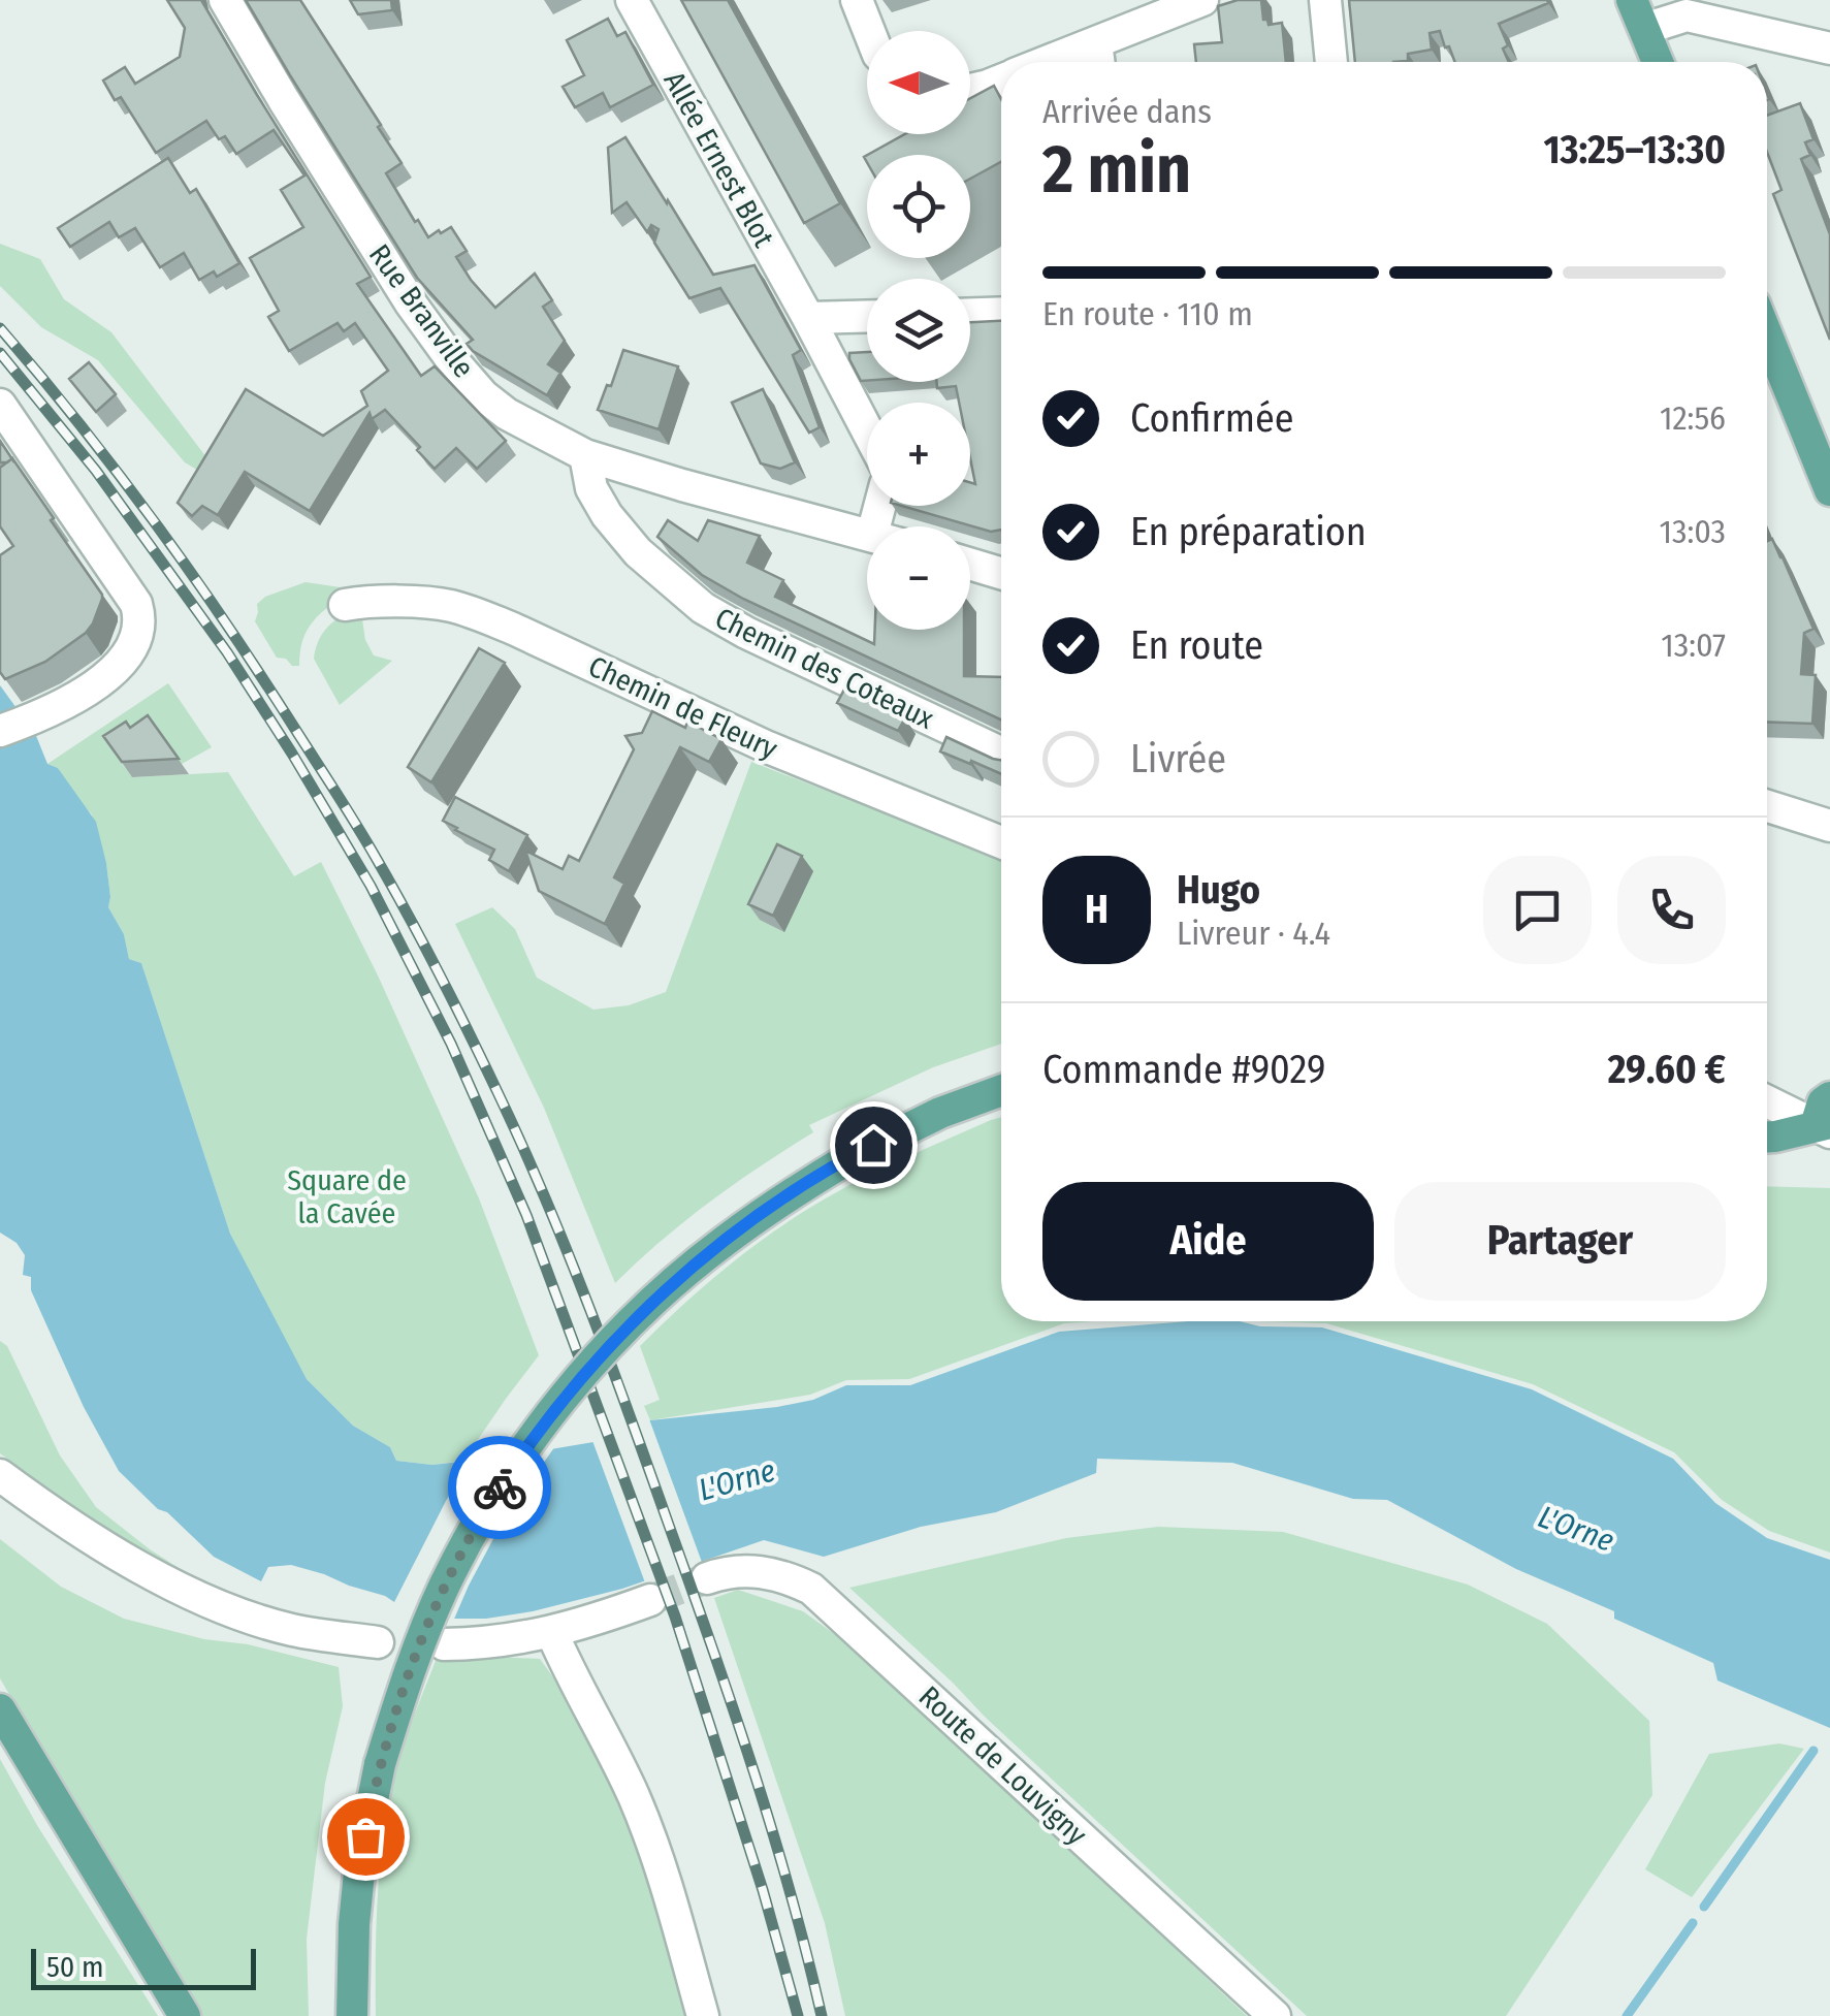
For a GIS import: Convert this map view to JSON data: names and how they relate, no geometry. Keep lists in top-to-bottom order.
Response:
{
  "streets": {
    "street": [
      "Allée Ernest Blot",
      "Rue Branville",
      "Chemin des Coteaux",
      "Chemin de Fleury",
      "Route de Louvigny"
    ]
  },
  "crossings": [
    ["Rue Branville", "Chemin des Coteaux"]
  ],
  "water": ["L'Orne"],
  "parks": ["Square de la Cavée"],
  "scale_bar": "50 m",
  "north": "left",
  "page": {
    "map_buttons": ["+", "−"],
    "heading": ["2 min", "Arrivée dans", "13:25–13:30"],
    "panel": [
      "Hugo",
      "Livreur · 4.4",
      "Commande #9029",
      "29.60 €"
    ],
    "bar": "En route · 110 m",
    "list": [
      ["Confirmée", "12:56"],
      ["En préparation", "13:03"],
      ["En route", "13:07"],
      "Livrée"
    ],
    "round": "H",
    "buttons": ["Aide", "Partager"],
    "scale": "50 m"
  }
}
